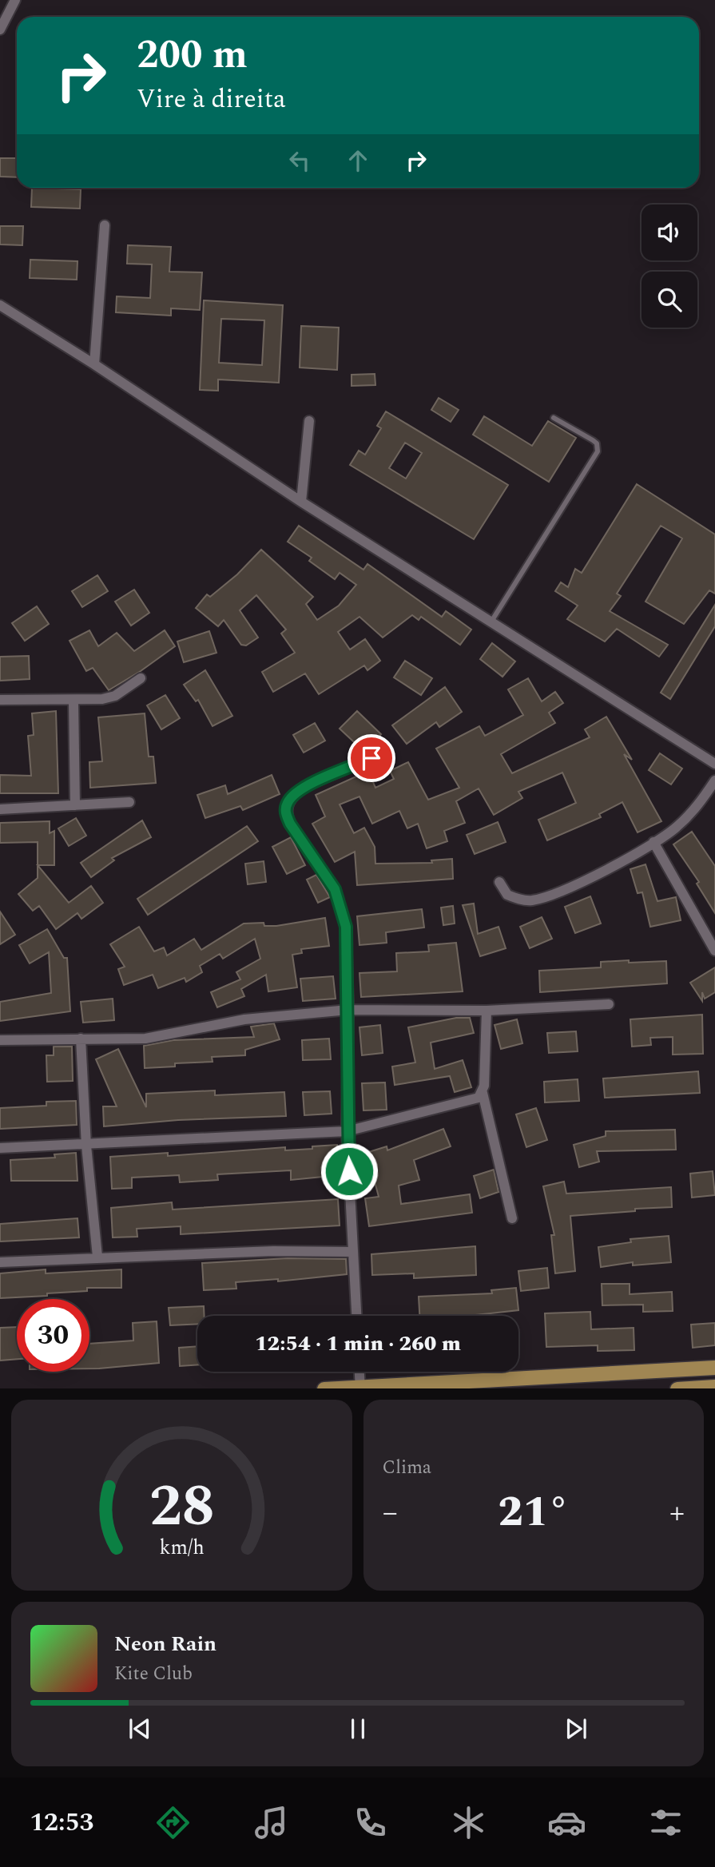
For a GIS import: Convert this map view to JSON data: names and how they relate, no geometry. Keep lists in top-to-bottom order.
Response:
{
  "page": {
    "turn": ["200 m", "Vire à direita"],
    "limit": "30",
    "trip": "12:54 · 1 min · 260 m",
    "tile": "Clima",
    "heat": ["−", "21°", "+"],
    "song": ["Neon Rain", "Kite Club"],
    "tabs": "12:53",
    "gauge": ["28", "km/h"]
  }
}
